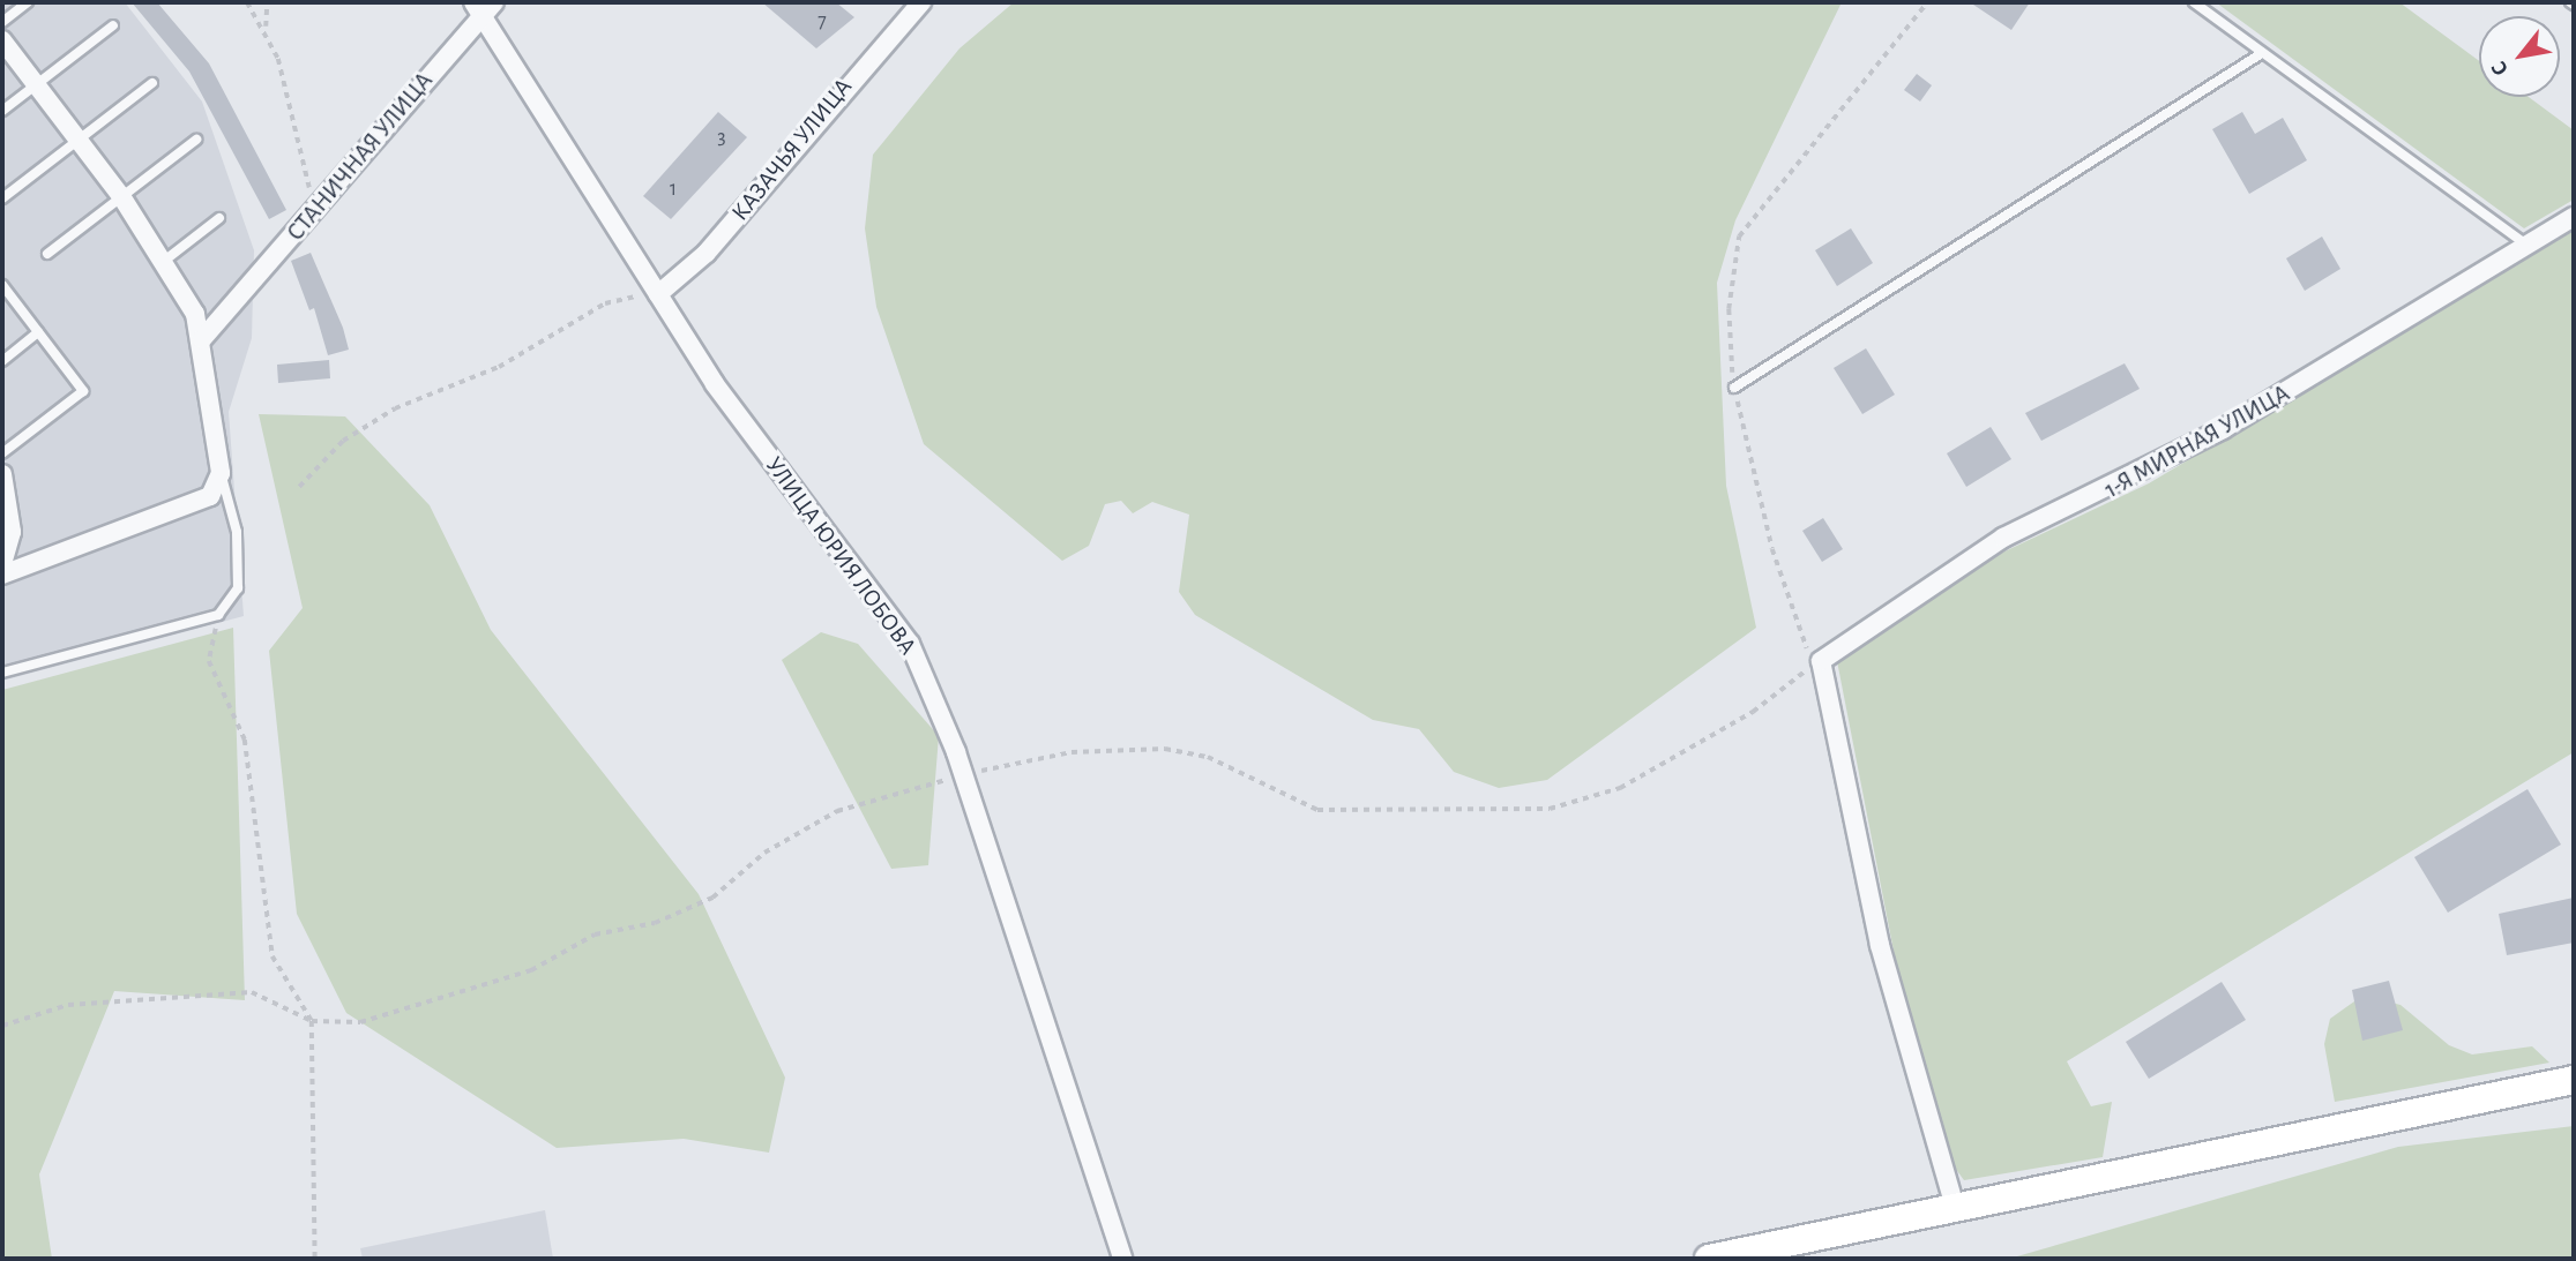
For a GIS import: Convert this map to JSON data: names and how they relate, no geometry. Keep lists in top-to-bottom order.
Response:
{
  "streets": {
    "street": [
      "КАЗАЧЬЯ УЛИЦА",
      "СТАНИЧНАЯ УЛИЦА",
      "1-Я МИРНАЯ УЛИЦА",
      "УЛИЦА ЮРИЯ ЛОБОВА"
    ]
  },
  "crossings": [
    ["КАЗАЧЬЯ УЛИЦА", "УЛИЦА ЮРИЯ ЛОБОВА"],
    ["СТАНИЧНАЯ УЛИЦА", "УЛИЦА ЮРИЯ ЛОБОВА"]
  ],
  "house_numbers": ["7", "3", "1"],
  "north": "bottom left"
}
